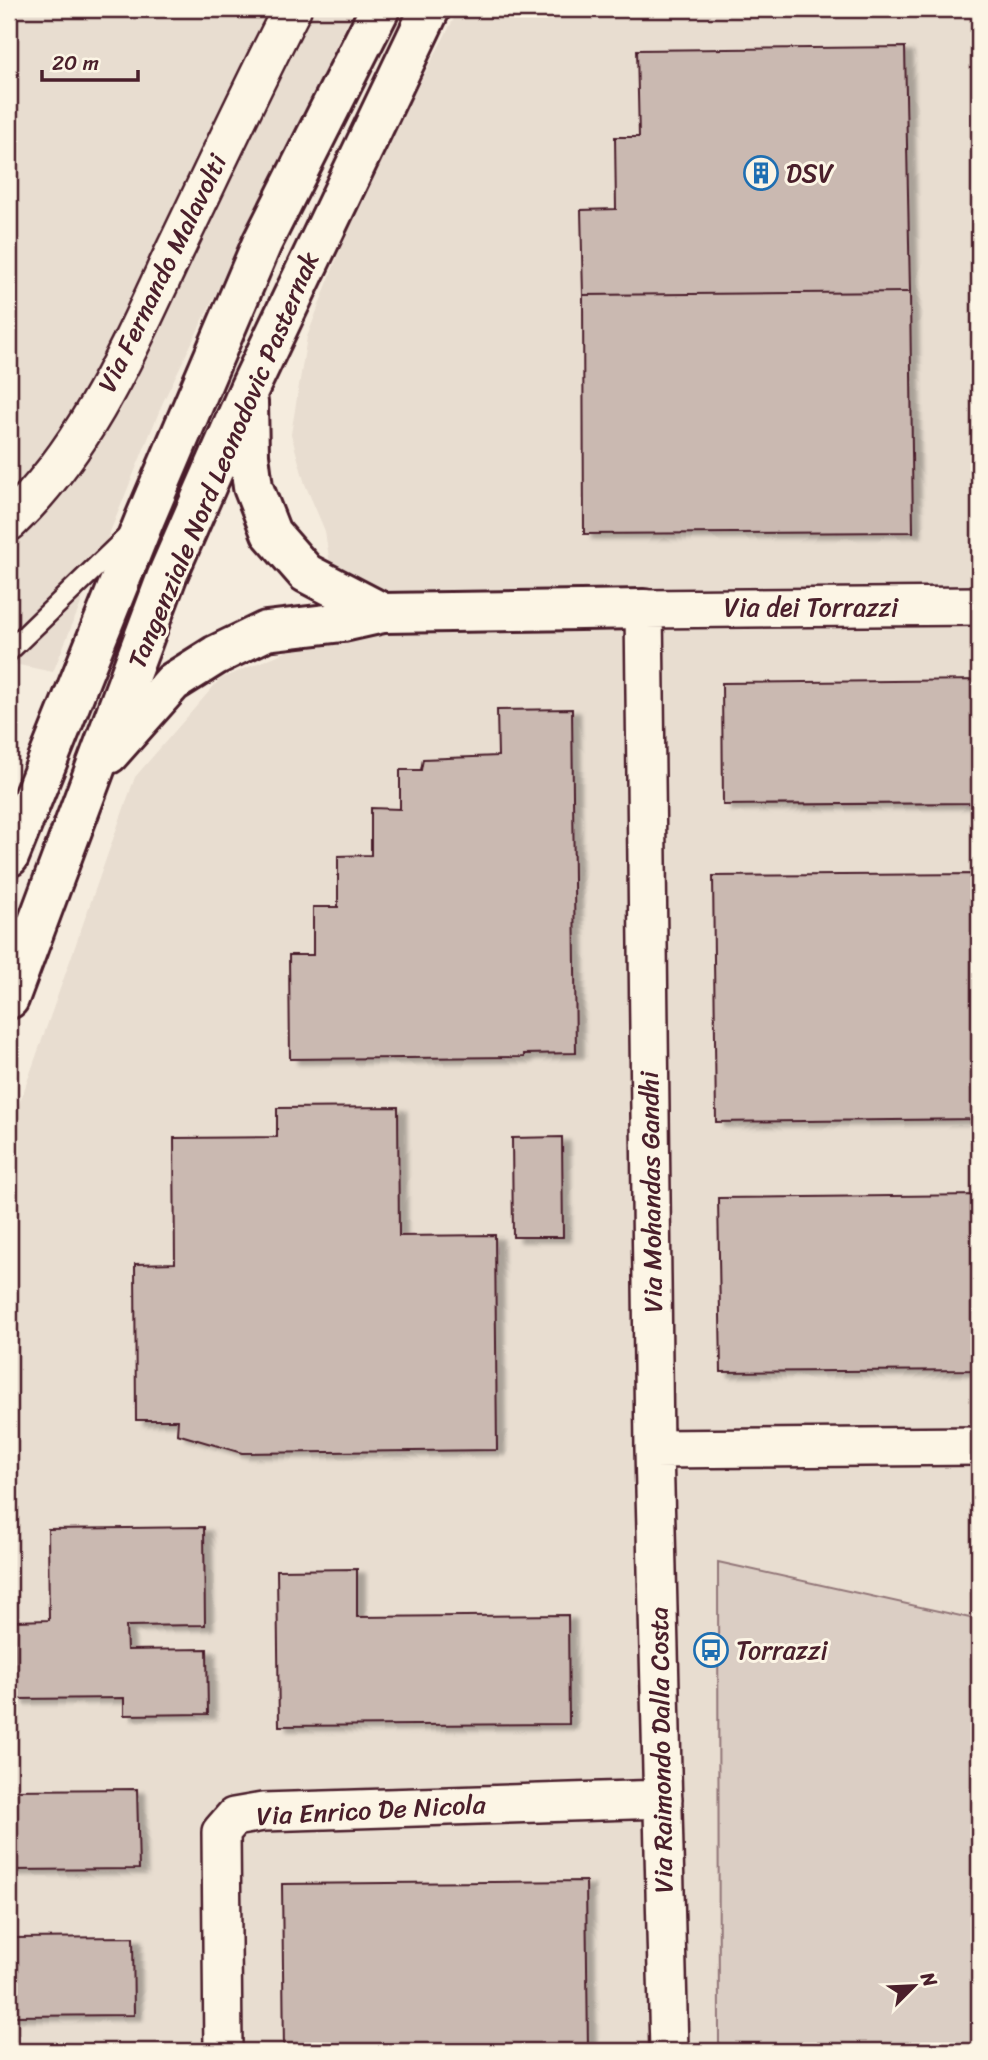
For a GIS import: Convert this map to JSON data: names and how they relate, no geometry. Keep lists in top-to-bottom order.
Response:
{
  "streets": {
    "highway": ["Tangenziale Nord Leonodovic Pasternak"],
    "street": [
      "Via Fernando Malavolti",
      "Via dei Torrazzi",
      "Via Mohandas Gandhi",
      "Via Raimondo Dalla Costa",
      "Via Enrico De Nicola"
    ]
  },
  "crossings": [
    ["Via dei Torrazzi", "Via Mohandas Gandhi"],
    ["Via Mohandas Gandhi", "Via Raimondo Dalla Costa"],
    ["Via Raimondo Dalla Costa", "Via Enrico De Nicola"]
  ],
  "places": {
    "building": ["DSV"],
    "bus stop": ["Torrazzi"]
  },
  "scale_bar": "20 m",
  "north": "top right"
}
